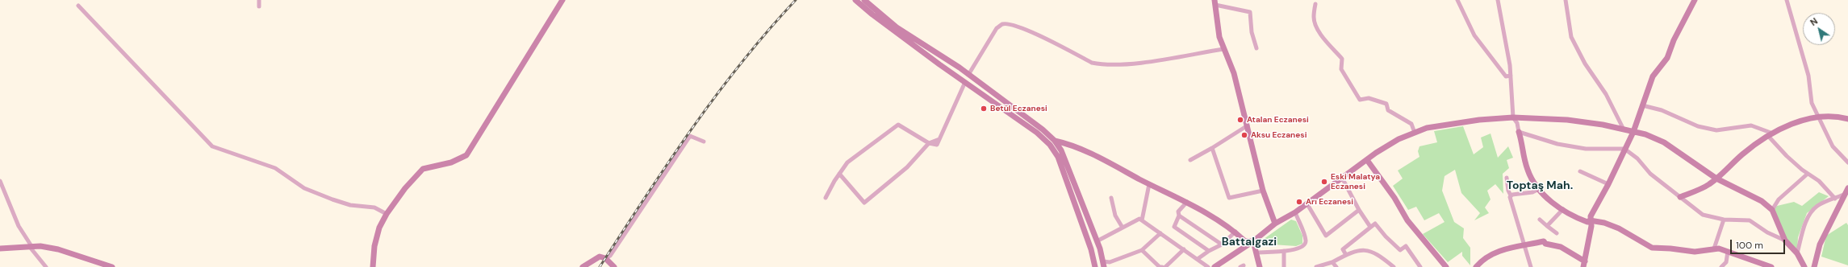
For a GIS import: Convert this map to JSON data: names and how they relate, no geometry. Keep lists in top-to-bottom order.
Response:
{
  "districts": ["Toptaş Mah.", "Battalgazi"],
  "places": [
    "Betül Eczanesi",
    "Atalan Eczanesi",
    "Aksu Eczanesi",
    "Eski Malatya Eczanesi",
    "Arı Eczanesi"
  ],
  "scale_bar": "100 m",
  "north": "top left"
}
